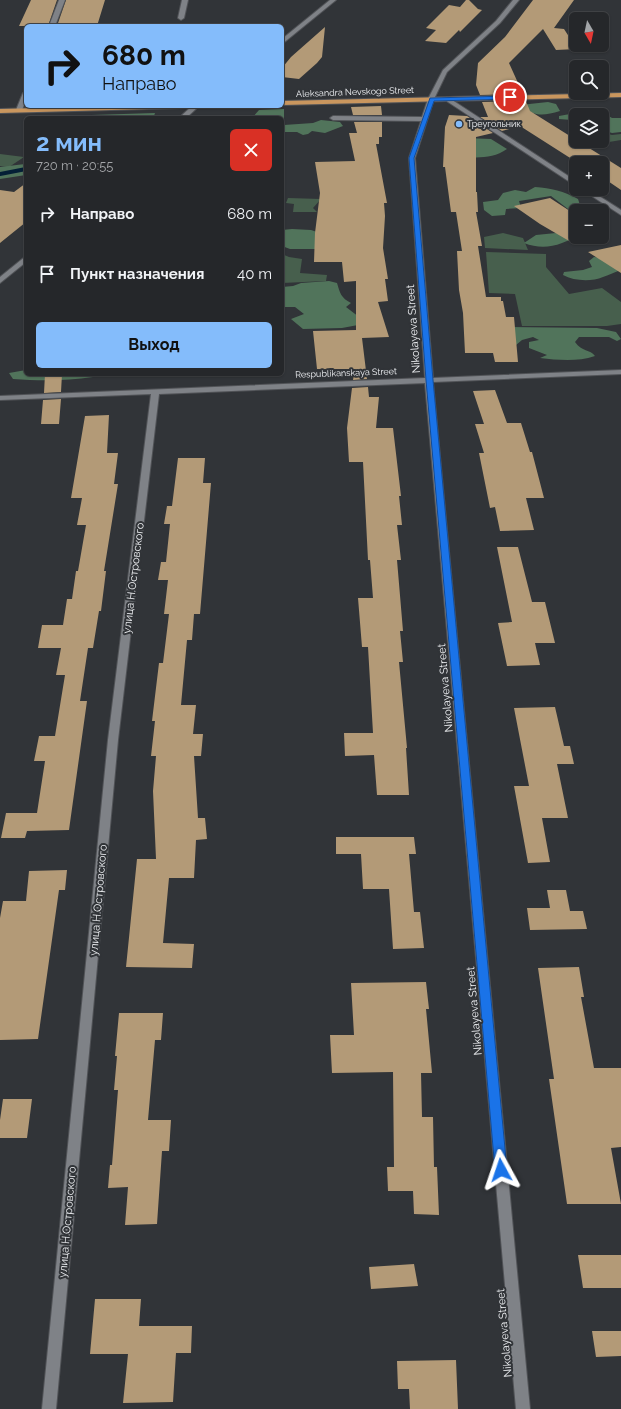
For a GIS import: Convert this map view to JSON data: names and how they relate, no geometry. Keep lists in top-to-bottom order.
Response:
{
  "streets": {
    "main road": ["Aleksandra Nevskogo Street"],
    "street": ["Nikolayeva Street", "Respublikanskaya Street", "улица Н.Островского"]
  },
  "crossings": [
    ["Aleksandra Nevskogo Street", "Nikolayeva Street"],
    ["Nikolayeva Street", "Respublikanskaya Street"],
    ["Respublikanskaya Street", "улица Н.Островского"]
  ],
  "places": ["Треугольник"],
  "north": "bottom",
  "page": {
    "map_buttons": ["+", "−"],
    "turn": ["680 m", "Направо"],
    "heading": ["2 мин", "720 m · 20:55"],
    "list": [
      {
        "name": "Направо",
        "value": "680 m"
      },
      {
        "name": "Пункт назначения",
        "value": "40 m"
      }
    ],
    "buttons": "Выход"
  }
}
